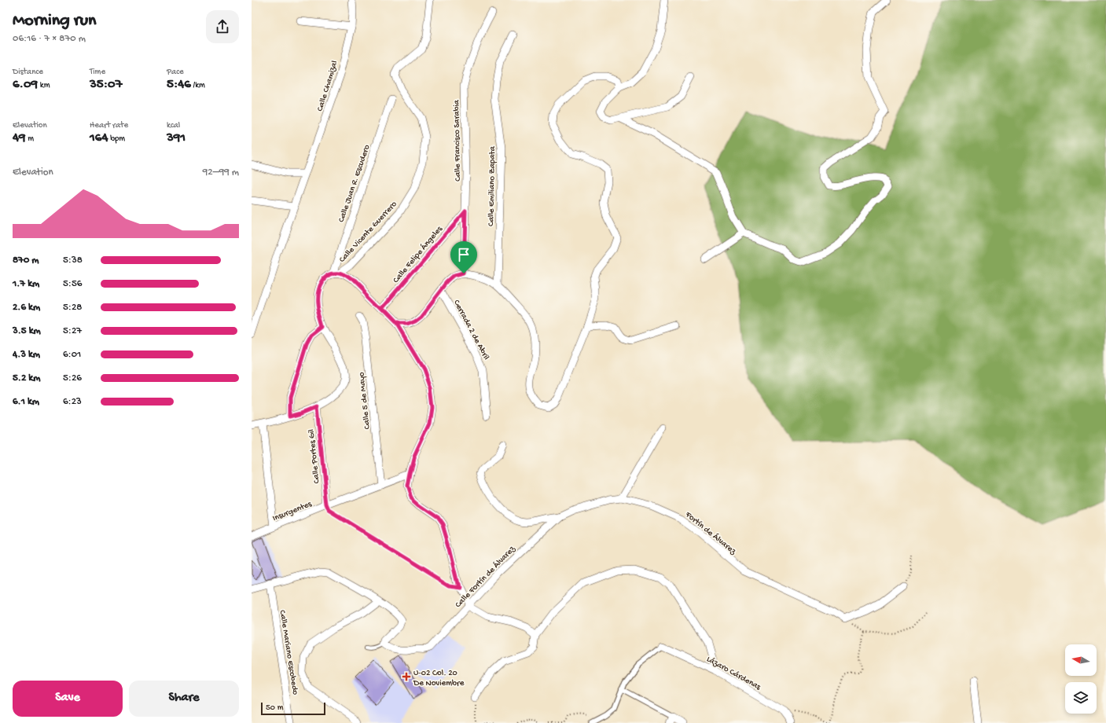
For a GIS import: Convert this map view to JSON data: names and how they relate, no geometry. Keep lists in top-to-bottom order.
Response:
{
  "streets": {
    "street": [
      "Calle Chamizal",
      "Calle Francisco Sarabia",
      "Calle Juan R. Escudero",
      "Calle Emiliano Zapata",
      "Calle Vicente Guerrero",
      "Calle Felipe Ángeles",
      "Cerrada 2 de Abril",
      "Calle 5 de Mayo",
      "Calle Portes Gil",
      "Insurgentes",
      "Fortín de Álvarez",
      "Calle Fortín de Álvarez",
      "Calle Mariano Escobedo",
      "Lázaro Cárdenas"
    ]
  },
  "crossings": [
    ["Calle Francisco Sarabia", "Calle Felipe Ángeles"],
    ["Calle Juan R. Escudero", "Calle Vicente Guerrero"],
    ["Calle 5 de Mayo", "Insurgentes"],
    ["Calle Portes Gil", "Insurgentes"],
    ["Fortín de Álvarez", "Calle Fortín de Álvarez"]
  ],
  "places": {
    "health": ["U-02 Col. 20 De Noviembre"]
  },
  "scale_bar": "50 m",
  "north": "left",
  "page": {
    "heading": ["Morning run", "06:16 · 7 × 870 m"],
    "stats": [
      ["Distance", "6.09 km"],
      ["Time", "35:07"],
      ["Pace", "5:46 /km"],
      ["Elevation", "49 m"],
      ["Heart rate", "164 bpm"],
      ["kcal", "391"]
    ],
    "chart": ["Elevation", "92–99 m"],
    "list": [
      {
        "name": "870 m",
        "note": "5:38"
      },
      {
        "name": "1.7 km",
        "note": "5:56"
      },
      {
        "name": "2.6 km",
        "note": "5:28"
      },
      {
        "name": "3.5 km",
        "note": "5:27"
      },
      {
        "name": "4.3 km",
        "note": "6:01"
      },
      {
        "name": "5.2 km",
        "note": "5:26"
      },
      {
        "name": "6.1 km",
        "note": "6:23"
      }
    ],
    "buttons": ["Save", "Share"],
    "scale": "50 m"
  }
}
